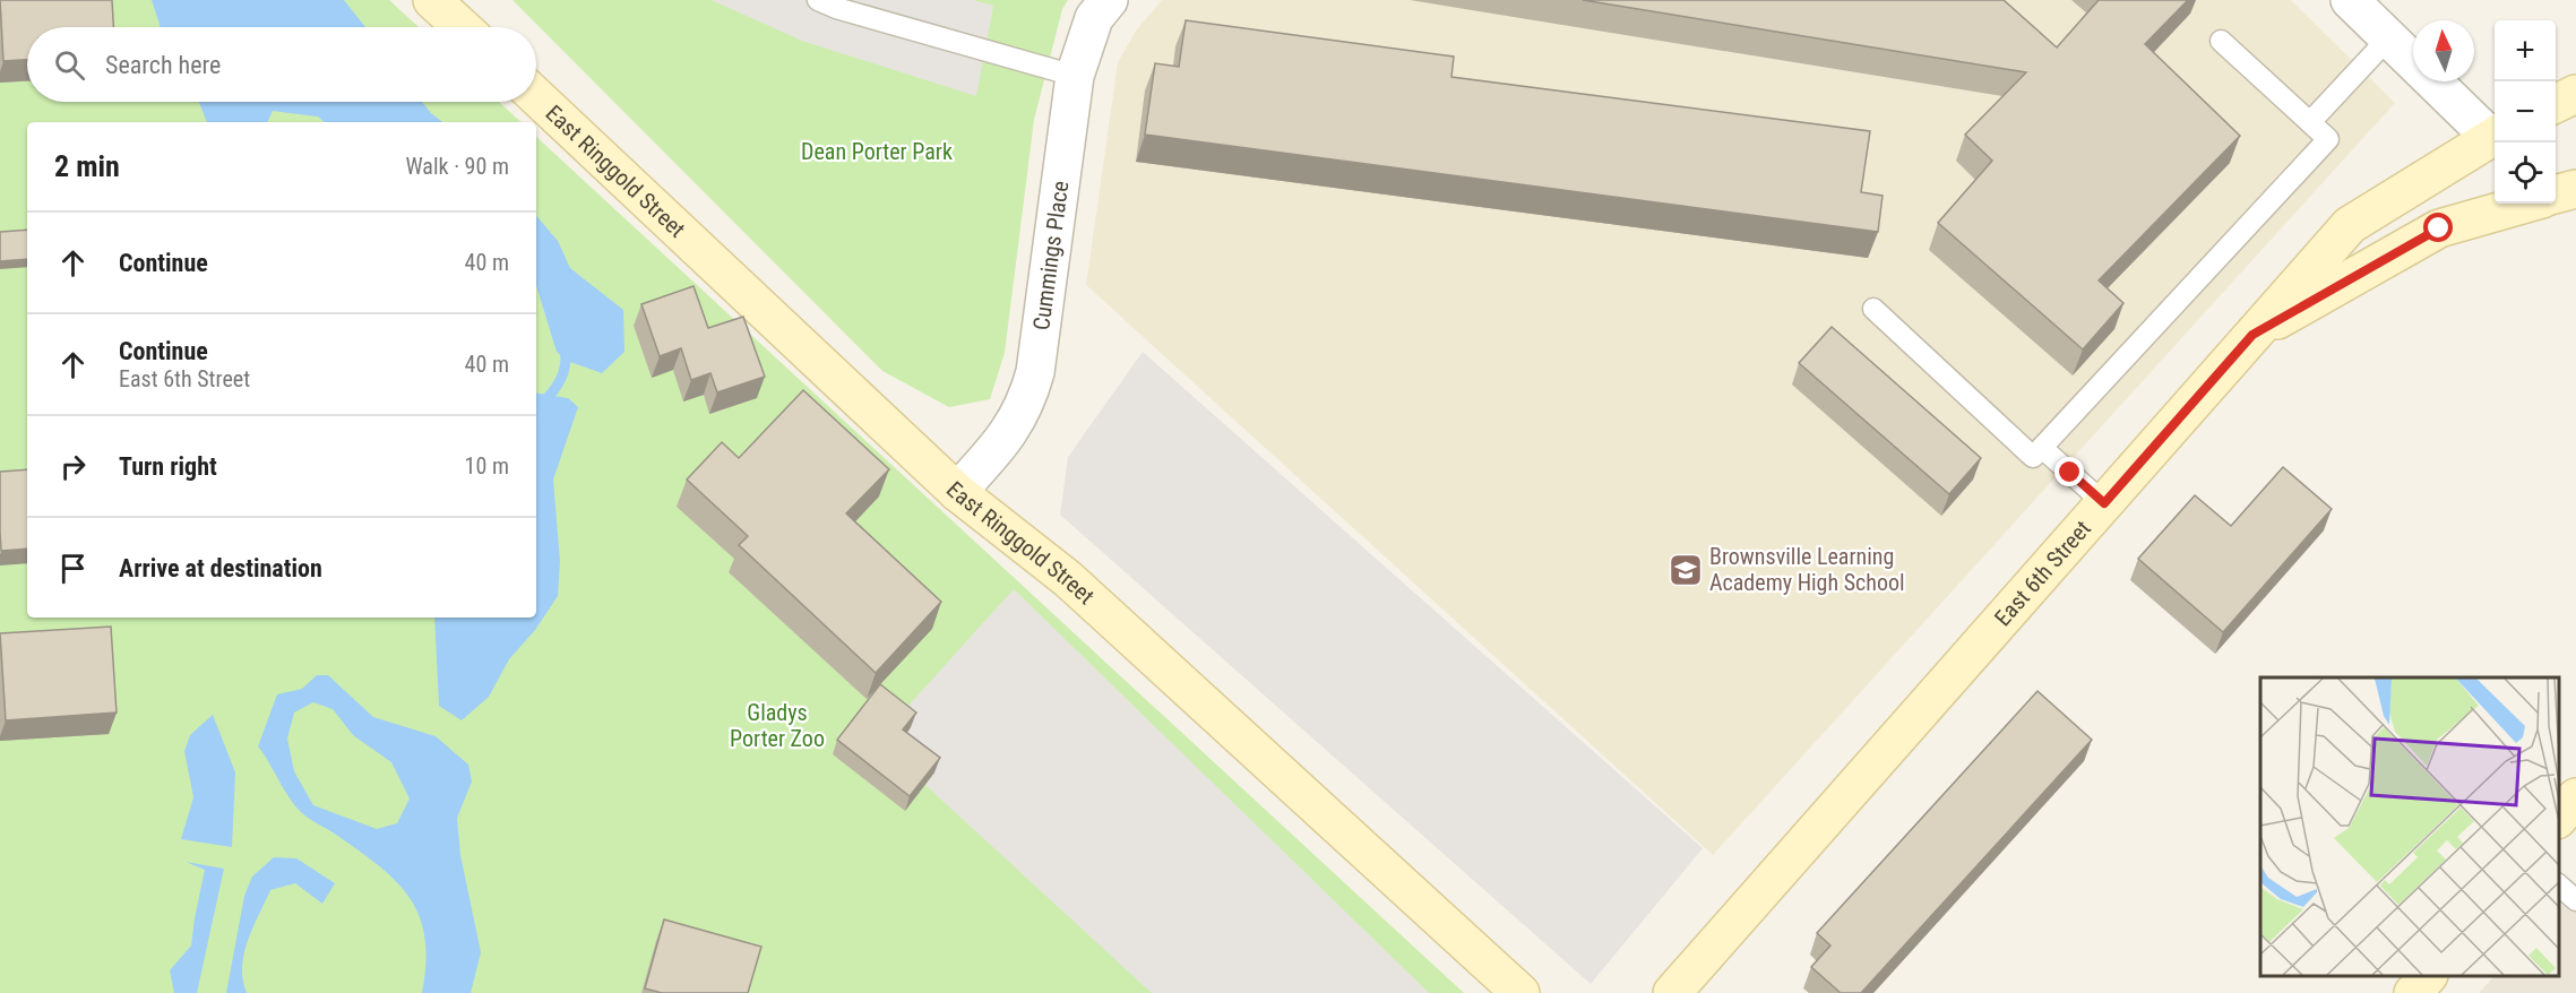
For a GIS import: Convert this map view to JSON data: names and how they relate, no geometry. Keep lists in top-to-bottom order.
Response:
{
  "streets": {
    "main road": ["East Ringgold Street", "East 6th Street"],
    "street": ["Cummings Place"]
  },
  "crossings": [
    ["East Ringgold Street", "Cummings Place"]
  ],
  "parks": ["Dean Porter Park", "Gladys Porter Zoo"],
  "places": {
    "school or university": ["Brownsville Learning Academy High School"]
  },
  "north": "top",
  "page": {
    "map_buttons": ["+", "−"],
    "search": "Search here",
    "heading": ["2 min", "Walk · 90 m"],
    "list": [
      ["Continue", "40 m"],
      ["Continue", "East 6th Street", "40 m"],
      ["Turn right", "10 m"],
      "Arrive at destination"
    ]
  }
}
